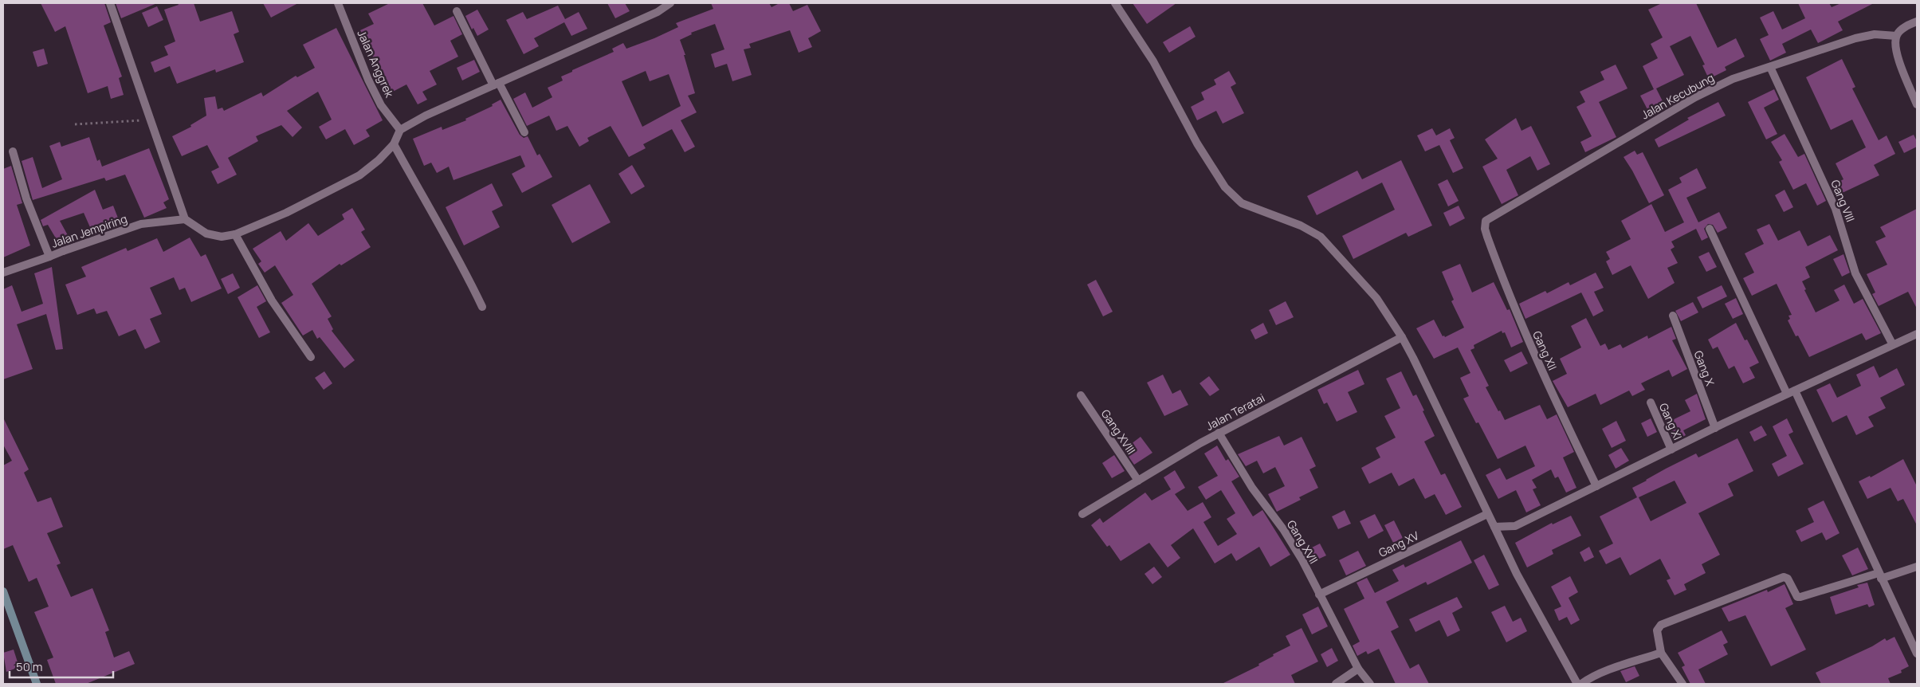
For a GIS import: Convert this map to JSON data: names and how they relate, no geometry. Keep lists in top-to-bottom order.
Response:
{
  "streets": {
    "street": [
      "Jalan Anggrek",
      "Jalan Kecubung",
      "Gang VIII",
      "Jalan Jempiring",
      "Gang XII",
      "Gang X",
      "Jalan Teratai",
      "Gang XI",
      "Gang XVIII",
      "Gang XVII",
      "Gang XV"
    ]
  },
  "crossings": [
    ["Jalan Kecubung", "Gang VIII"],
    ["Jalan Kecubung", "Gang XII"],
    ["Jalan Teratai", "Gang XVIII"],
    ["Jalan Teratai", "Gang XVII"],
    ["Gang XVII", "Gang XV"]
  ],
  "scale_bar": "50 m"
}
